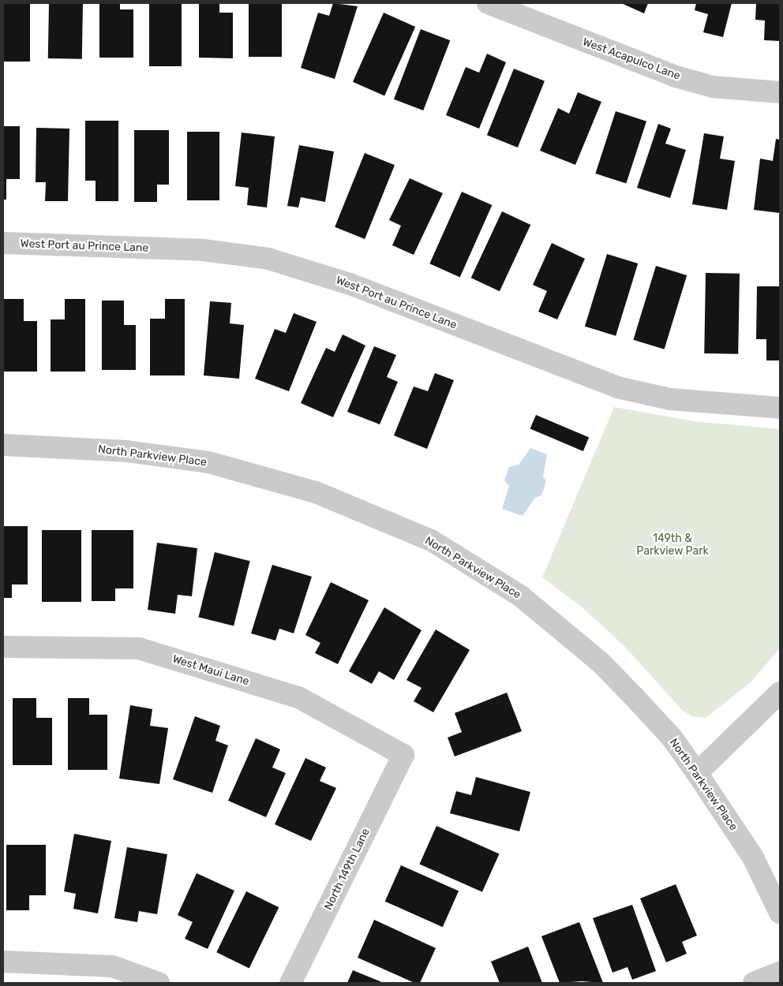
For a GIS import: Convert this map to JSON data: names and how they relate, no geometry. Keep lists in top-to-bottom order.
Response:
{
  "streets": {
    "street": [
      "West Acapulco Lane",
      "West Port au Prince Lane",
      "North Parkview Place",
      "West Maui Lane",
      "North 149th Lane"
    ]
  },
  "crossings": [
    ["West Maui Lane", "North 149th Lane"]
  ],
  "parks": ["149th & Parkview Park"]
}
